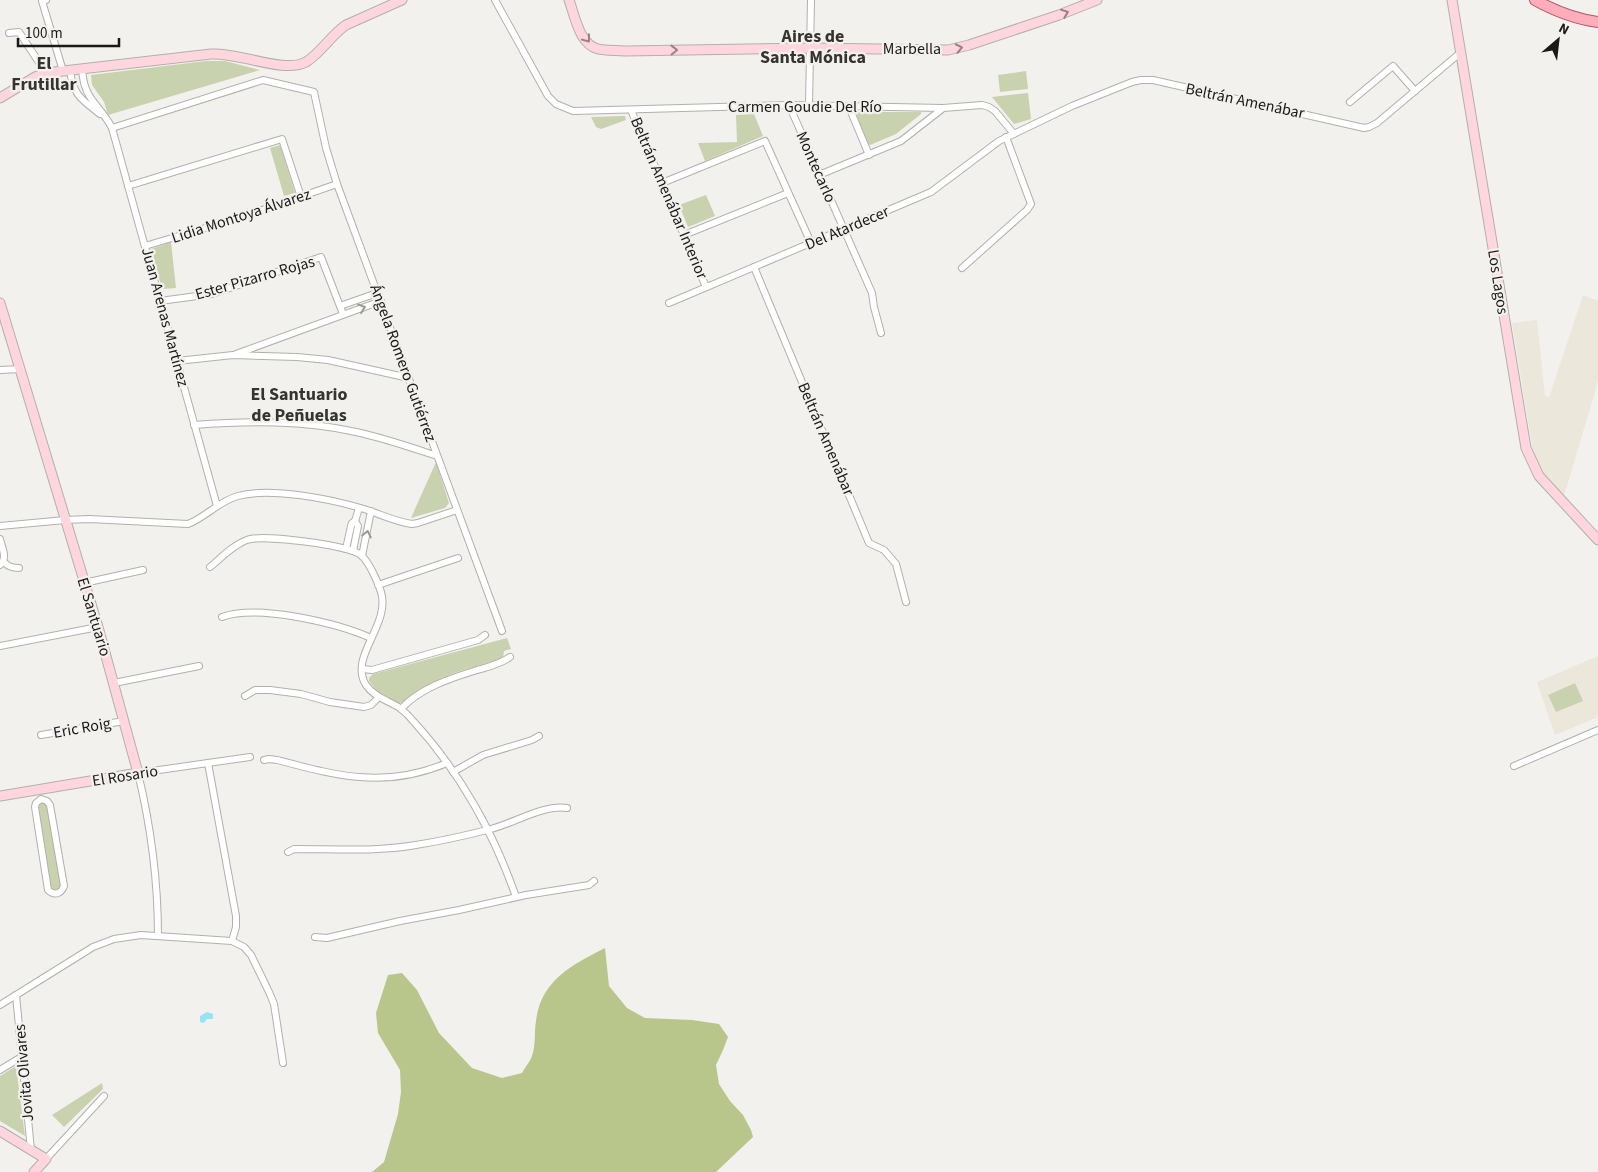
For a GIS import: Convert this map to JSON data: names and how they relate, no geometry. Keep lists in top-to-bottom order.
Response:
{
  "streets": {
    "street": [
      "Marbella",
      "Beltrán Amenábar",
      "Carmen Goudie Del Río",
      "Montecarlo",
      "Beltrán Amenábar Interior",
      "Lidia Montoya Álvarez",
      "Del Atardecer",
      "Ester Pizarro Rojas",
      "Los Lagos",
      "Juan Arenas Martínez",
      "Ángela Romero Gutiérrez",
      "El Santuario",
      "Eric Roig",
      "El Rosario",
      "Jovita Olivares"
    ]
  },
  "crossings": [
    ["Marbella", "Montecarlo"],
    ["Beltrán Amenábar", "Carmen Goudie Del Río"],
    ["Beltrán Amenábar", "Del Atardecer"],
    ["Beltrán Amenábar", "Los Lagos"],
    ["Carmen Goudie Del Río", "Montecarlo"],
    ["Carmen Goudie Del Río", "Beltrán Amenábar Interior"],
    ["Carmen Goudie Del Río", "Del Atardecer"],
    ["Montecarlo", "Del Atardecer"],
    ["Beltrán Amenábar Interior", "Del Atardecer"],
    ["Lidia Montoya Álvarez", "Juan Arenas Martínez"],
    ["Lidia Montoya Álvarez", "Ángela Romero Gutiérrez"],
    ["Ester Pizarro Rojas", "Juan Arenas Martínez"],
    ["Juan Arenas Martínez", "Ángela Romero Gutiérrez"],
    ["El Santuario", "Eric Roig"],
    ["El Santuario", "El Rosario"]
  ],
  "one_way": ["Marbella"],
  "districts": ["Aires de Santa Mónica", "El Frutillar", "El Santuario de Peñuelas"],
  "scale_bar": "100 m",
  "north": "top right"
}
